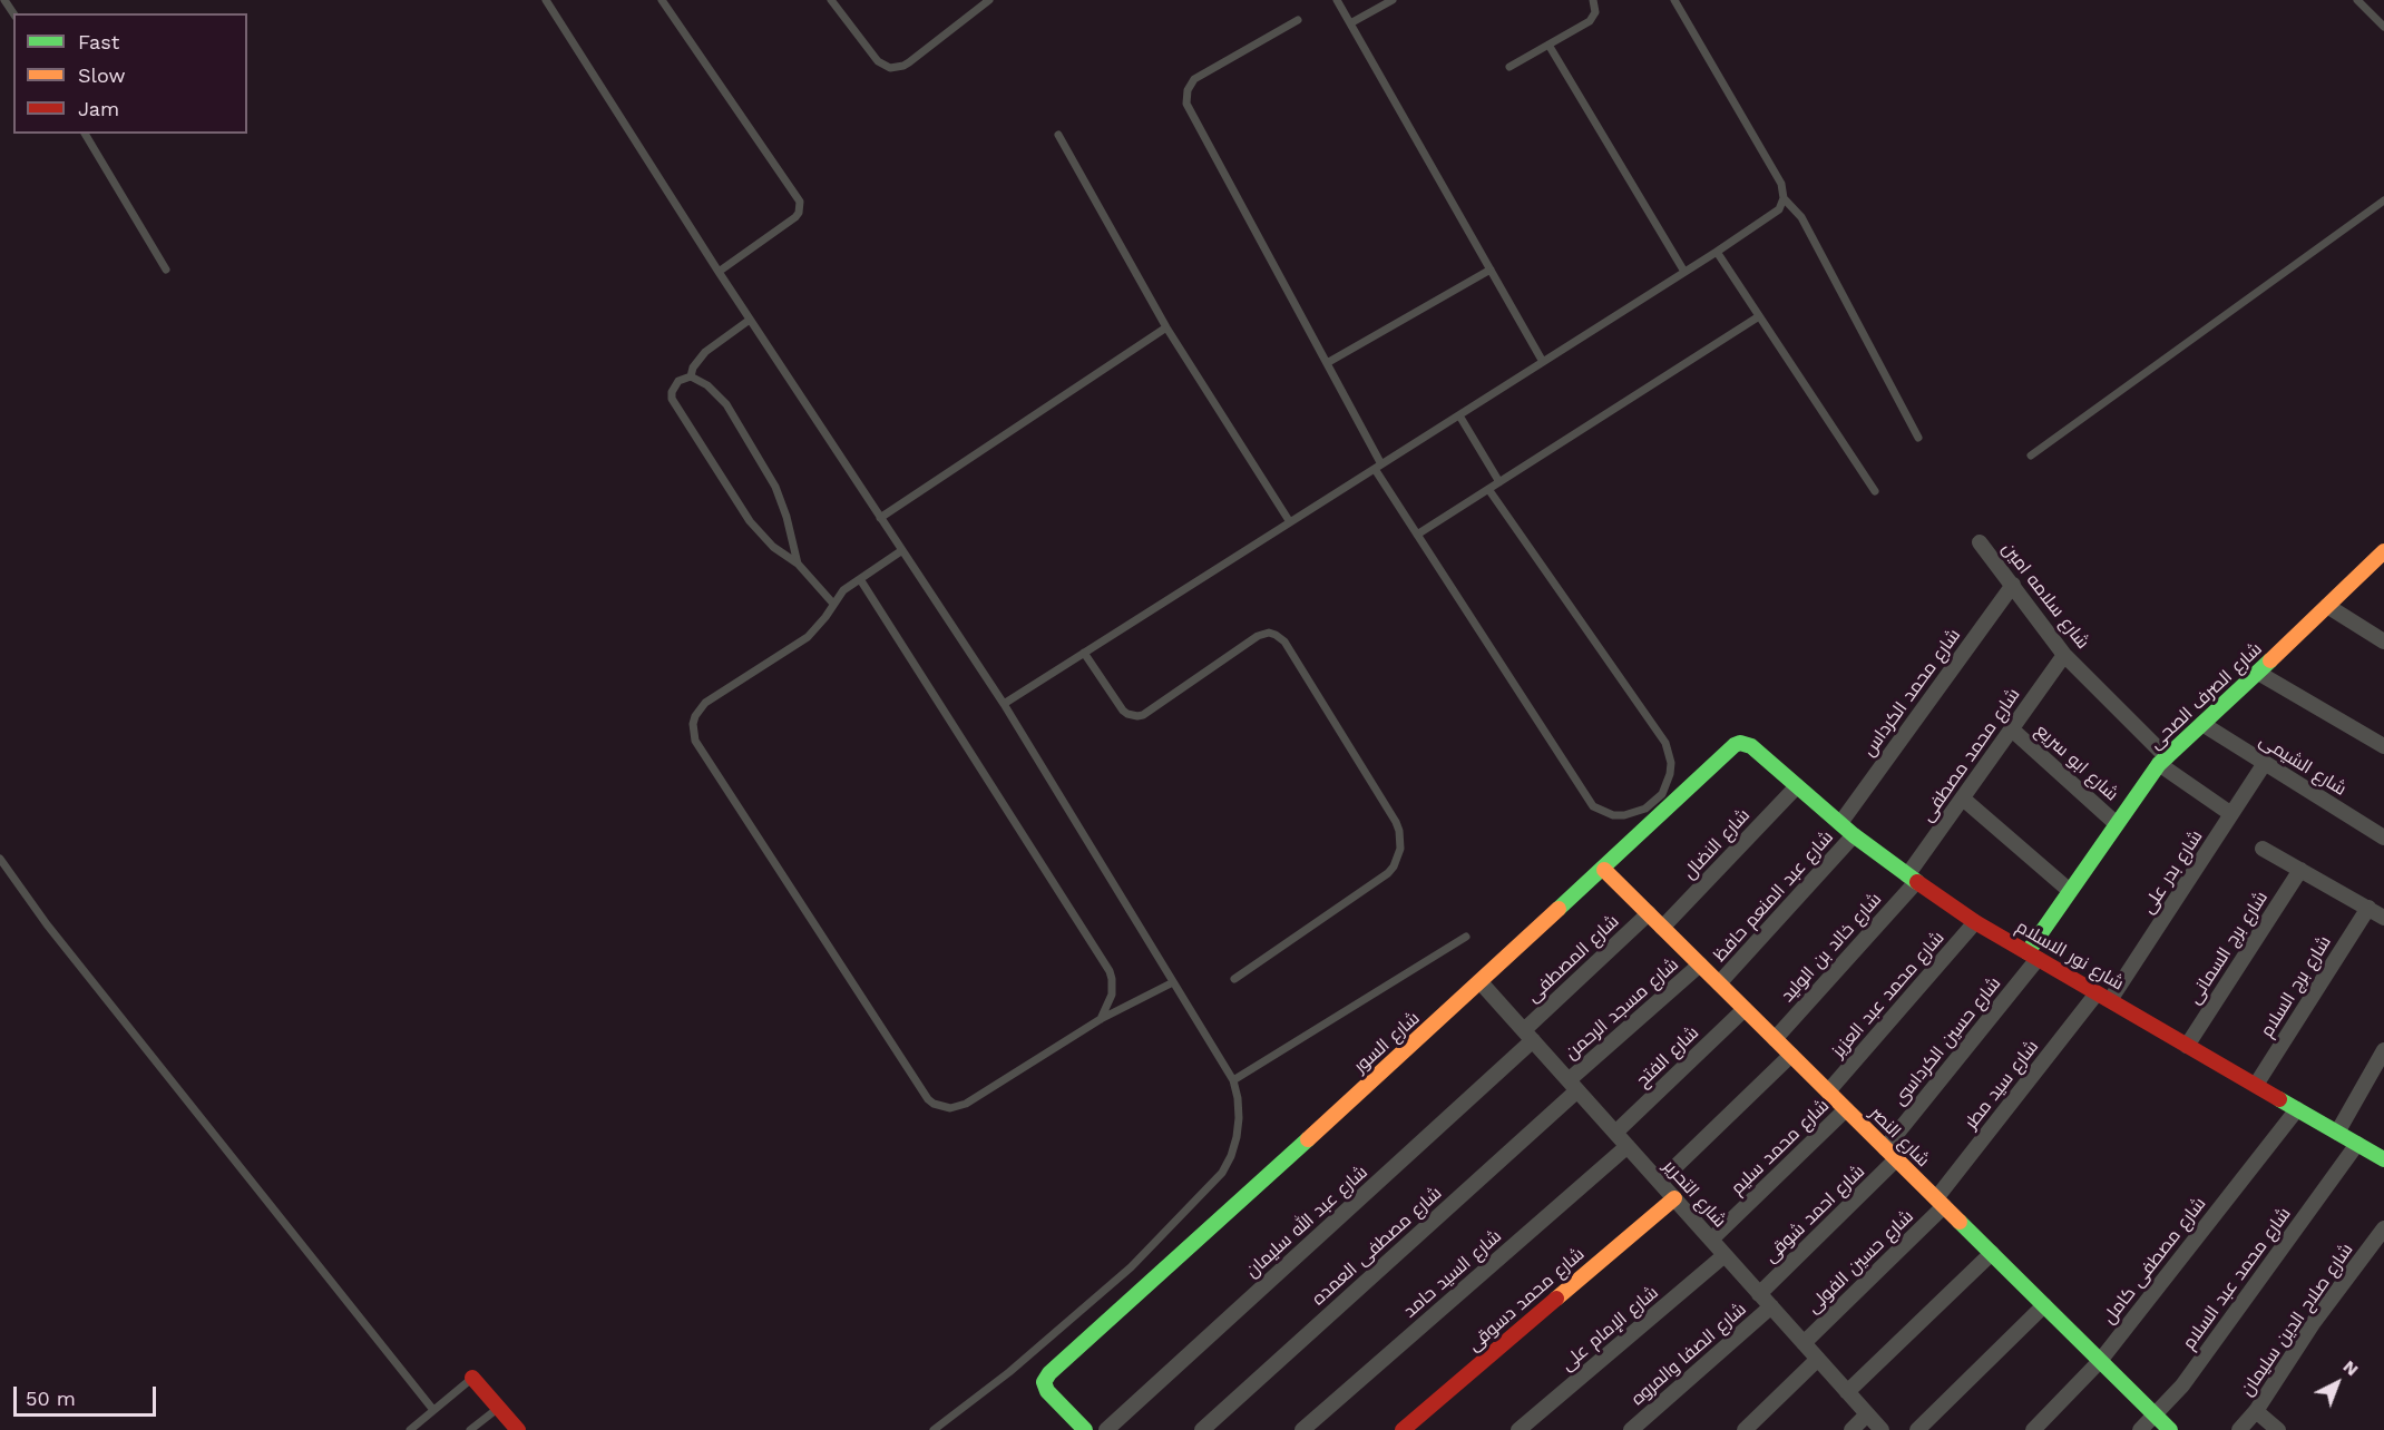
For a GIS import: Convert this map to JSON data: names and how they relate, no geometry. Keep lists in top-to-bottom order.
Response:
{
  "streets": {
    "street": [
      "شارع سلامه امين",
      "شارع محمد الكرداس",
      "شارع الصرف الصحى",
      "شارع محمد مصطفى",
      "شارع ابو سريع",
      "شارع الشيمى",
      "شارع النضال",
      "شارع بدر على",
      "شارع عبد المنعم حافظ",
      "شارع خالد بن الوليد",
      "شارع برج السمانى",
      "شارع نور الاسلام",
      "شارع المصطفى",
      "شارع برج السلام",
      "شارع محمد عبد العزيز",
      "شارع مسجد الرحمن",
      "شارع حسين الكرداسى",
      "شارع السور",
      "شارع الفتح",
      "شارع سيد مطر",
      "شارع النصر",
      "شارع محمد سليم",
      "شارع التحرير",
      "شارع احمد شوقى",
      "شارع عبد الله سليمان",
      "شارع مصطفى العمده",
      "شارع مصطفى كامل",
      "شارع حسين الفولى",
      "شارع السيد حامد",
      "شارع محمد عبد السلام",
      "شارع محمد دسوقى",
      "شارع صلاح الدين سليمان",
      "شارع الإمام على",
      "شارع الصفا والمروه"
    ]
  },
  "crossings": [
    ["شارع سلامه امين", "شارع محمد الكرداس"],
    ["شارع سلامه امين", "شارع الصرف الصحى"],
    ["شارع سلامه امين", "شارع محمد مصطفى"],
    ["شارع سلامه امين", "شارع بدر على"],
    ["شارع محمد الكرداس", "شارع نور الاسلام"],
    ["شارع الصرف الصحى", "شارع ابو سريع"],
    ["شارع الصرف الصحى", "شارع الشيمى"],
    ["شارع الصرف الصحى", "شارع نور الاسلام"],
    ["شارع الصرف الصحى", "شارع حسين الكرداسى"],
    ["شارع محمد مصطفى", "شارع ابو سريع"],
    ["شارع محمد مصطفى", "شارع خالد بن الوليد"],
    ["شارع محمد مصطفى", "شارع نور الاسلام"],
    ["شارع الشيمى", "شارع بدر على"],
    ["شارع النضال", "شارع نور الاسلام"],
    ["شارع النضال", "شارع النصر"],
    ["شارع بدر على", "شارع نور الاسلام"],
    ["شارع بدر على", "شارع سيد مطر"],
    ["شارع عبد المنعم حافظ", "شارع نور الاسلام"],
    ["شارع عبد المنعم حافظ", "شارع النصر"],
    ["شارع خالد بن الوليد", "شارع نور الاسلام"],
    ["شارع خالد بن الوليد", "شارع النصر"],
    ["شارع برج السمانى", "شارع نور الاسلام"],
    ["شارع نور الاسلام", "شارع برج السلام"],
    ["شارع نور الاسلام", "شارع محمد عبد العزيز"],
    ["شارع نور الاسلام", "شارع حسين الكرداسى"],
    ["شارع نور الاسلام", "شارع السور"],
    ["شارع نور الاسلام", "شارع سيد مطر"],
    ["شارع نور الاسلام", "شارع مصطفى كامل"],
    ["شارع نور الاسلام", "شارع محمد عبد السلام"],
    ["شارع المصطفى", "شارع النصر"],
    ["شارع المصطفى", "شارع التحرير"],
    ["شارع المصطفى", "شارع عبد الله سليمان"],
    ["شارع محمد عبد العزيز", "شارع النصر"],
    ["شارع مسجد الرحمن", "شارع النصر"],
    ["شارع مسجد الرحمن", "شارع التحرير"],
    ["شارع مسجد الرحمن", "شارع مصطفى العمده"],
    ["شارع حسين الكرداسى", "شارع النصر"],
    ["شارع السور", "شارع النصر"],
    ["شارع السور", "شارع التحرير"],
    ["شارع الفتح", "شارع النصر"],
    ["شارع الفتح", "شارع التحرير"],
    ["شارع سيد مطر", "شارع النصر"],
    ["شارع سيد مطر", "شارع حسين الفولى"],
    ["شارع النصر", "شارع محمد سليم"],
    ["شارع النصر", "شارع احمد شوقى"],
    ["شارع النصر", "شارع مصطفى كامل"],
    ["شارع النصر", "شارع حسين الفولى"],
    ["شارع النصر", "شارع محمد عبد السلام"],
    ["شارع محمد سليم", "شارع التحرير"],
    ["شارع التحرير", "شارع احمد شوقى"],
    ["شارع التحرير", "شارع عبد الله سليمان"],
    ["شارع التحرير", "شارع مصطفى العمده"],
    ["شارع التحرير", "شارع حسين الفولى"],
    ["شارع التحرير", "شارع السيد حامد"],
    ["شارع التحرير", "شارع محمد دسوقى"],
    ["شارع التحرير", "شارع الإمام على"],
    ["شارع التحرير", "شارع الصفا والمروه"]
  ],
  "legend": ["Fast", "Slow", "Jam"],
  "scale_bar": "50 m",
  "north": "top right"
}
